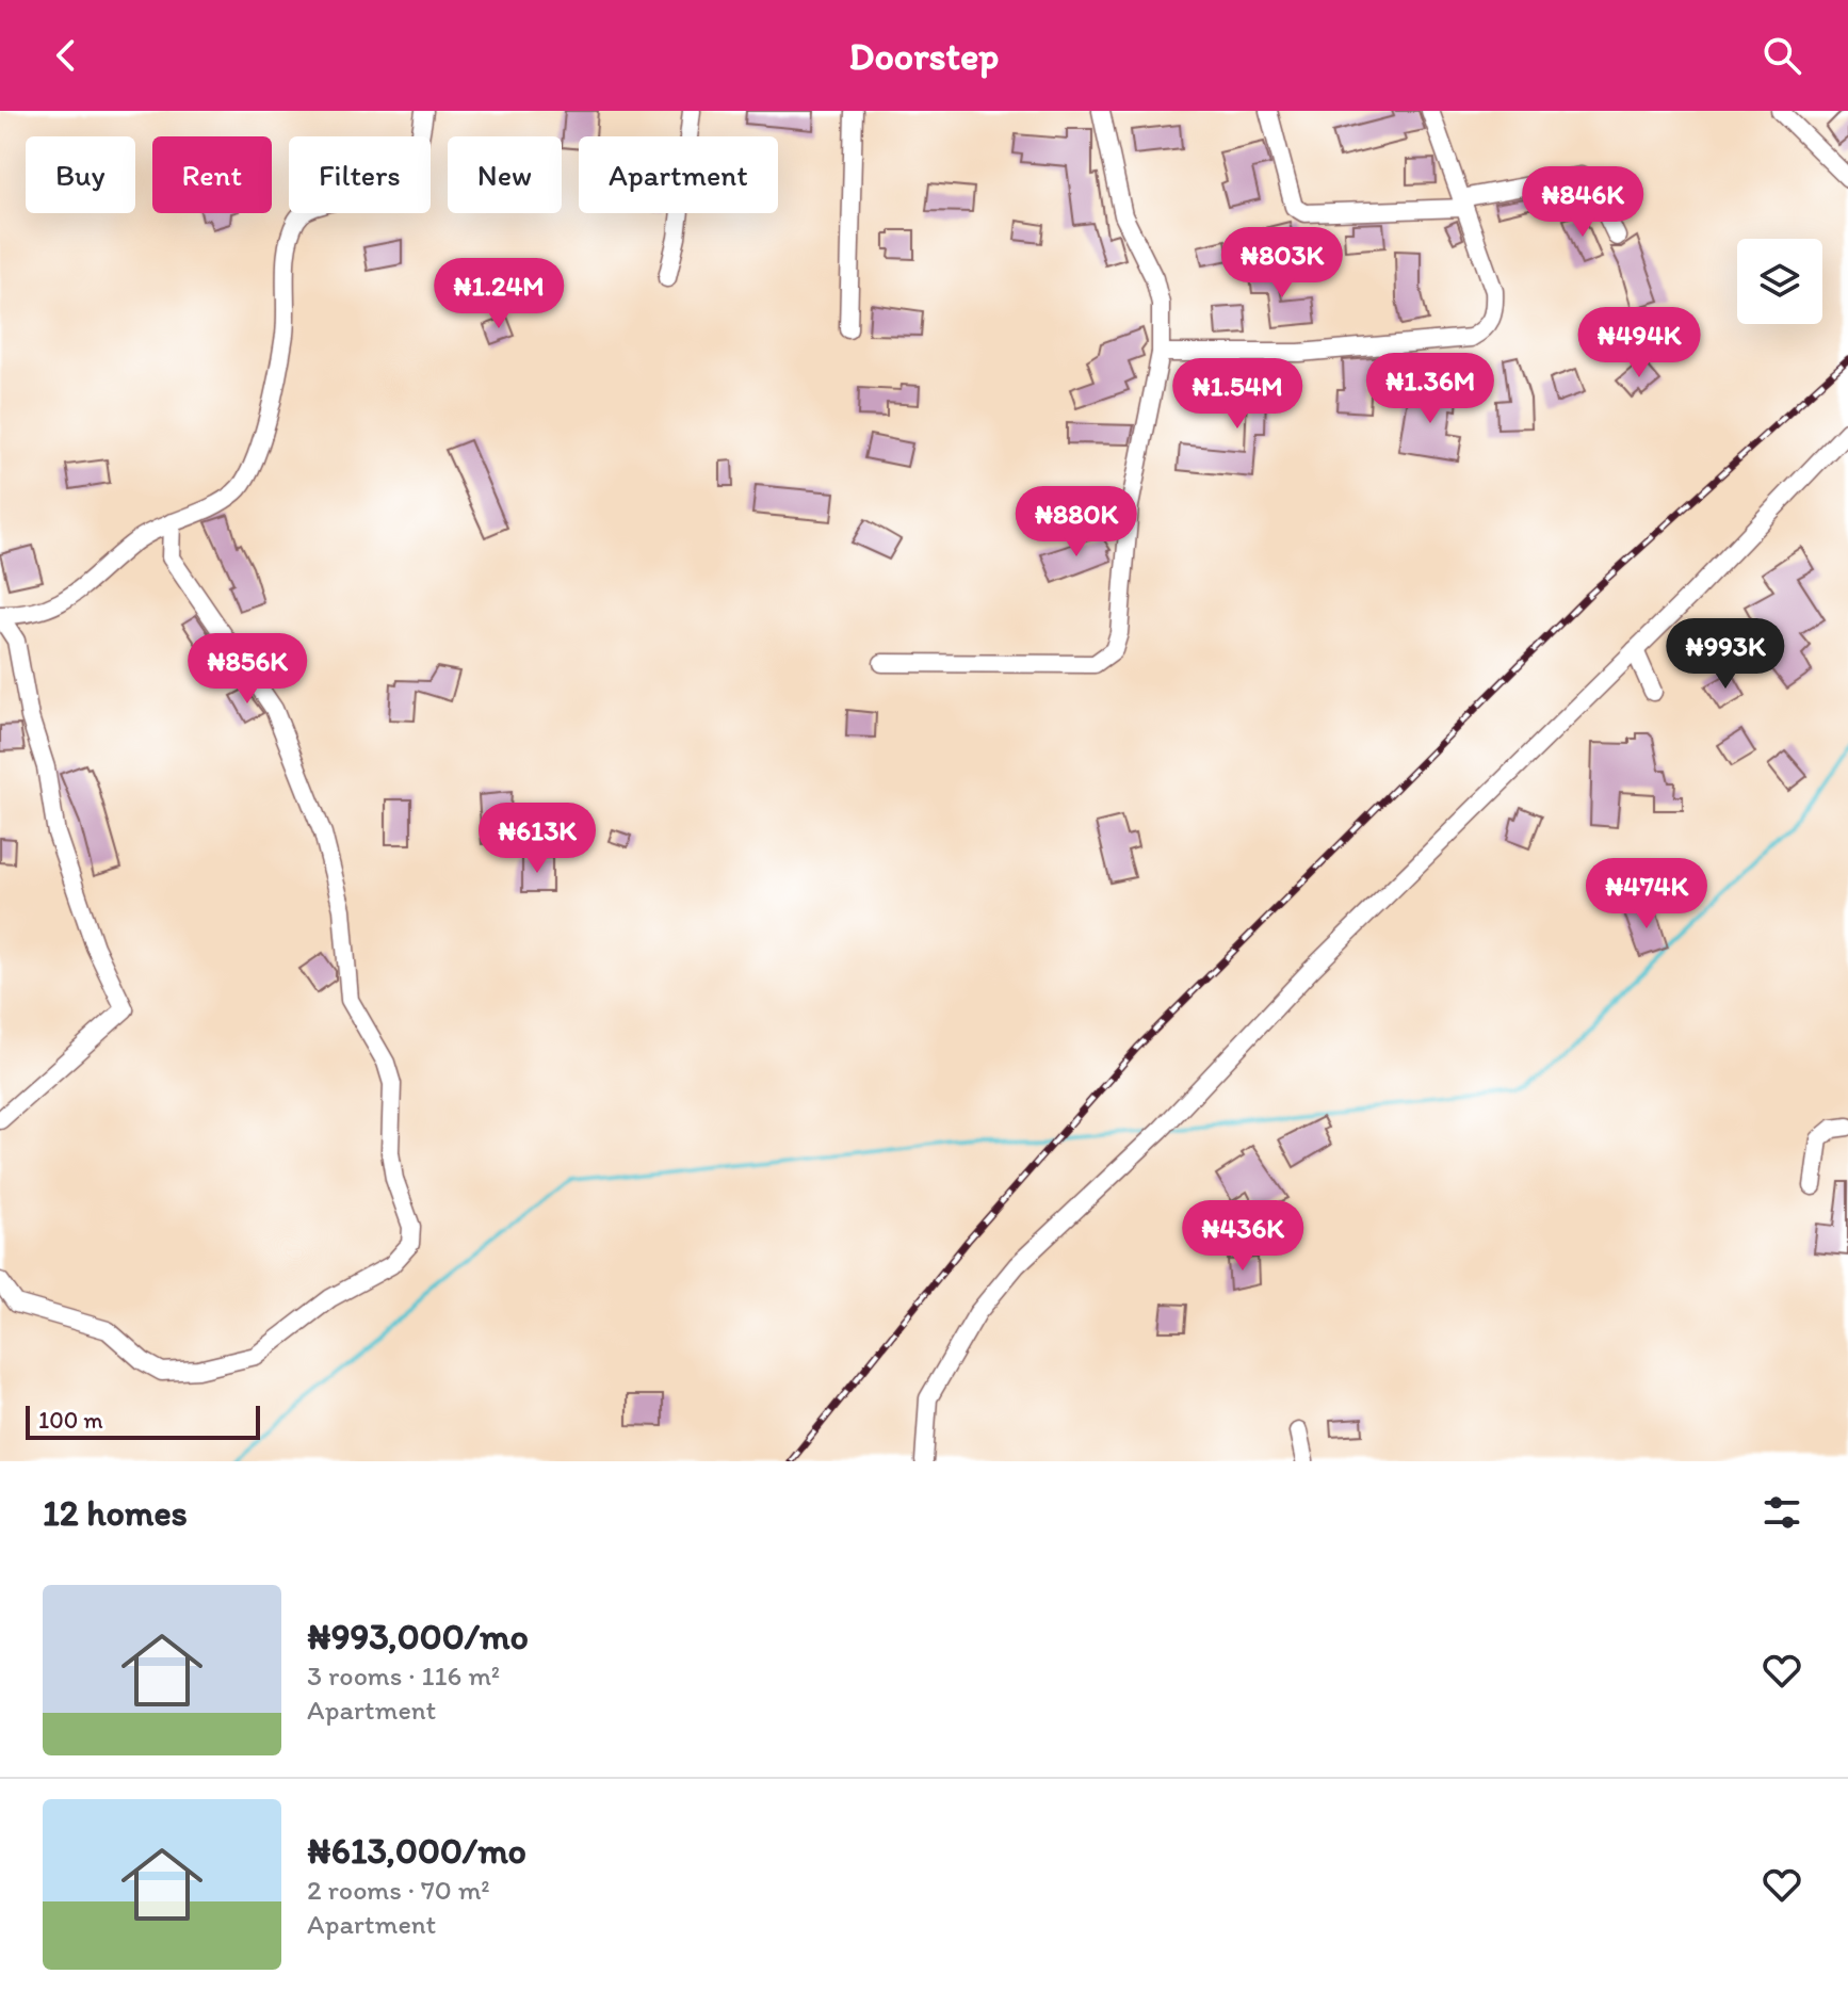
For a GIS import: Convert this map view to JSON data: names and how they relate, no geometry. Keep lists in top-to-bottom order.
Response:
{
  "scale_bar": "100 m",
  "page": {
    "header": "Doorstep",
    "chip": [
      "Buy",
      "Rent",
      "Filters",
      "New",
      "Apartment"
    ],
    "price": [
      "₦846K",
      "₦803K",
      "₦1.24M",
      "₦494K",
      "₦1.36M",
      "₦1.54M",
      "₦880K",
      "₦993K",
      "₦856K",
      "₦613K",
      "₦474K",
      "₦436K"
    ],
    "scale": "100 m",
    "heading": "12 homes",
    "list": [
      {
        "name": "₦993,000/mo",
        "note": "3 rooms · 116 m² · Apartment"
      },
      {
        "name": "₦613,000/mo",
        "note": "2 rooms · 70 m² · Apartment"
      }
    ]
  }
}
